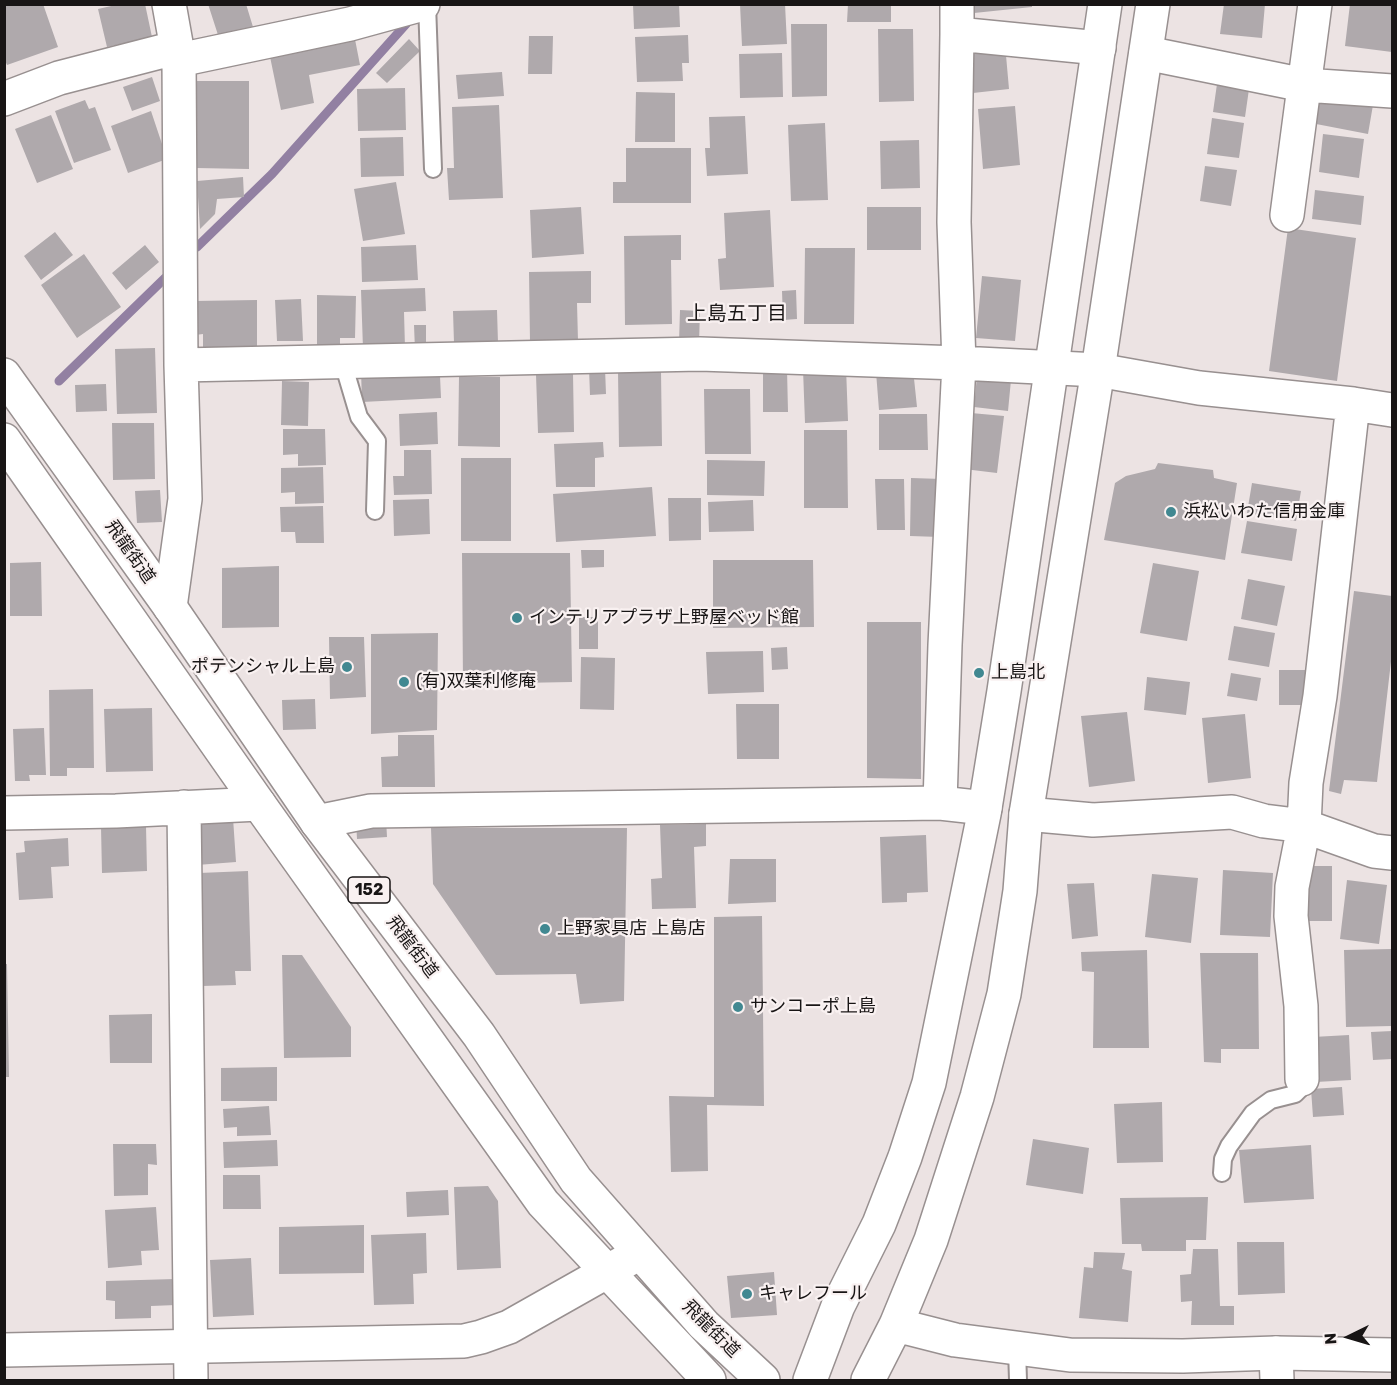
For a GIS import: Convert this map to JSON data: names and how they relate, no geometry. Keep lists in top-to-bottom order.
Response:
{
  "streets": {
    "main road": ["飛龍街道", "152"]
  },
  "districts": ["上島五丁目"],
  "places": [
    "浜松いわた信用金庫",
    "インテリアプラザ上野屋ベッド館",
    "ポテンシャル上島",
    "上島北",
    "(有)双葉利修庵",
    "上野家具店 上島店",
    "サンコーポ上島",
    "キャレフール"
  ],
  "north": "left"
}
